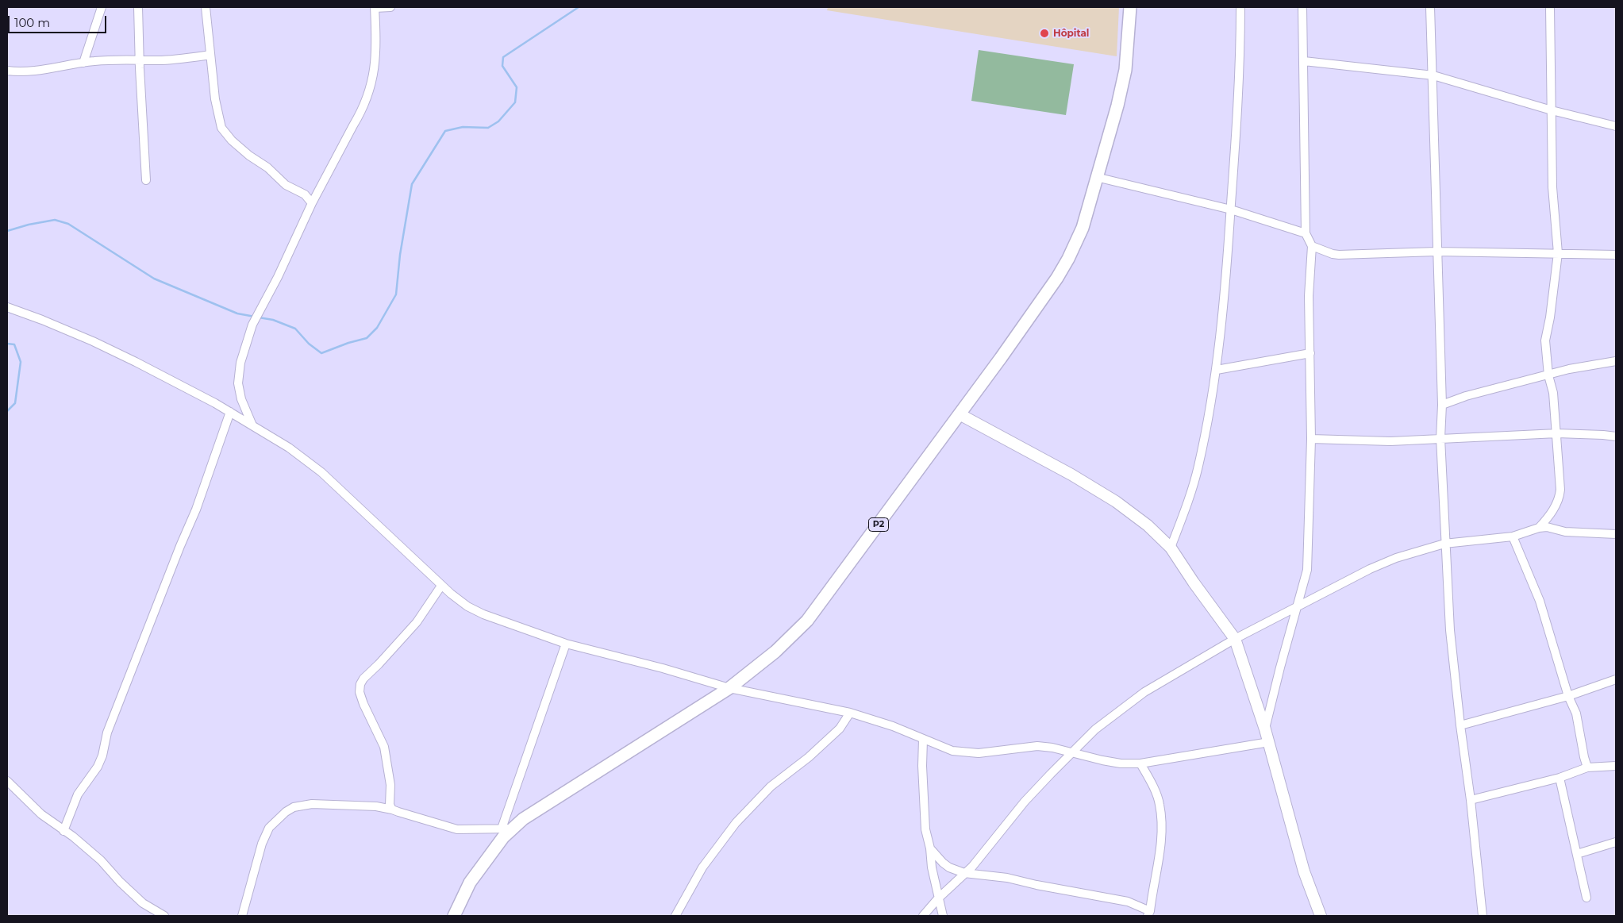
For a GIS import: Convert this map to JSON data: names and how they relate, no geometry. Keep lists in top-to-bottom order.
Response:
{
  "streets": {
    "main road": ["P2"]
  },
  "places": ["Hôpital"],
  "scale_bar": "100 m"
}
